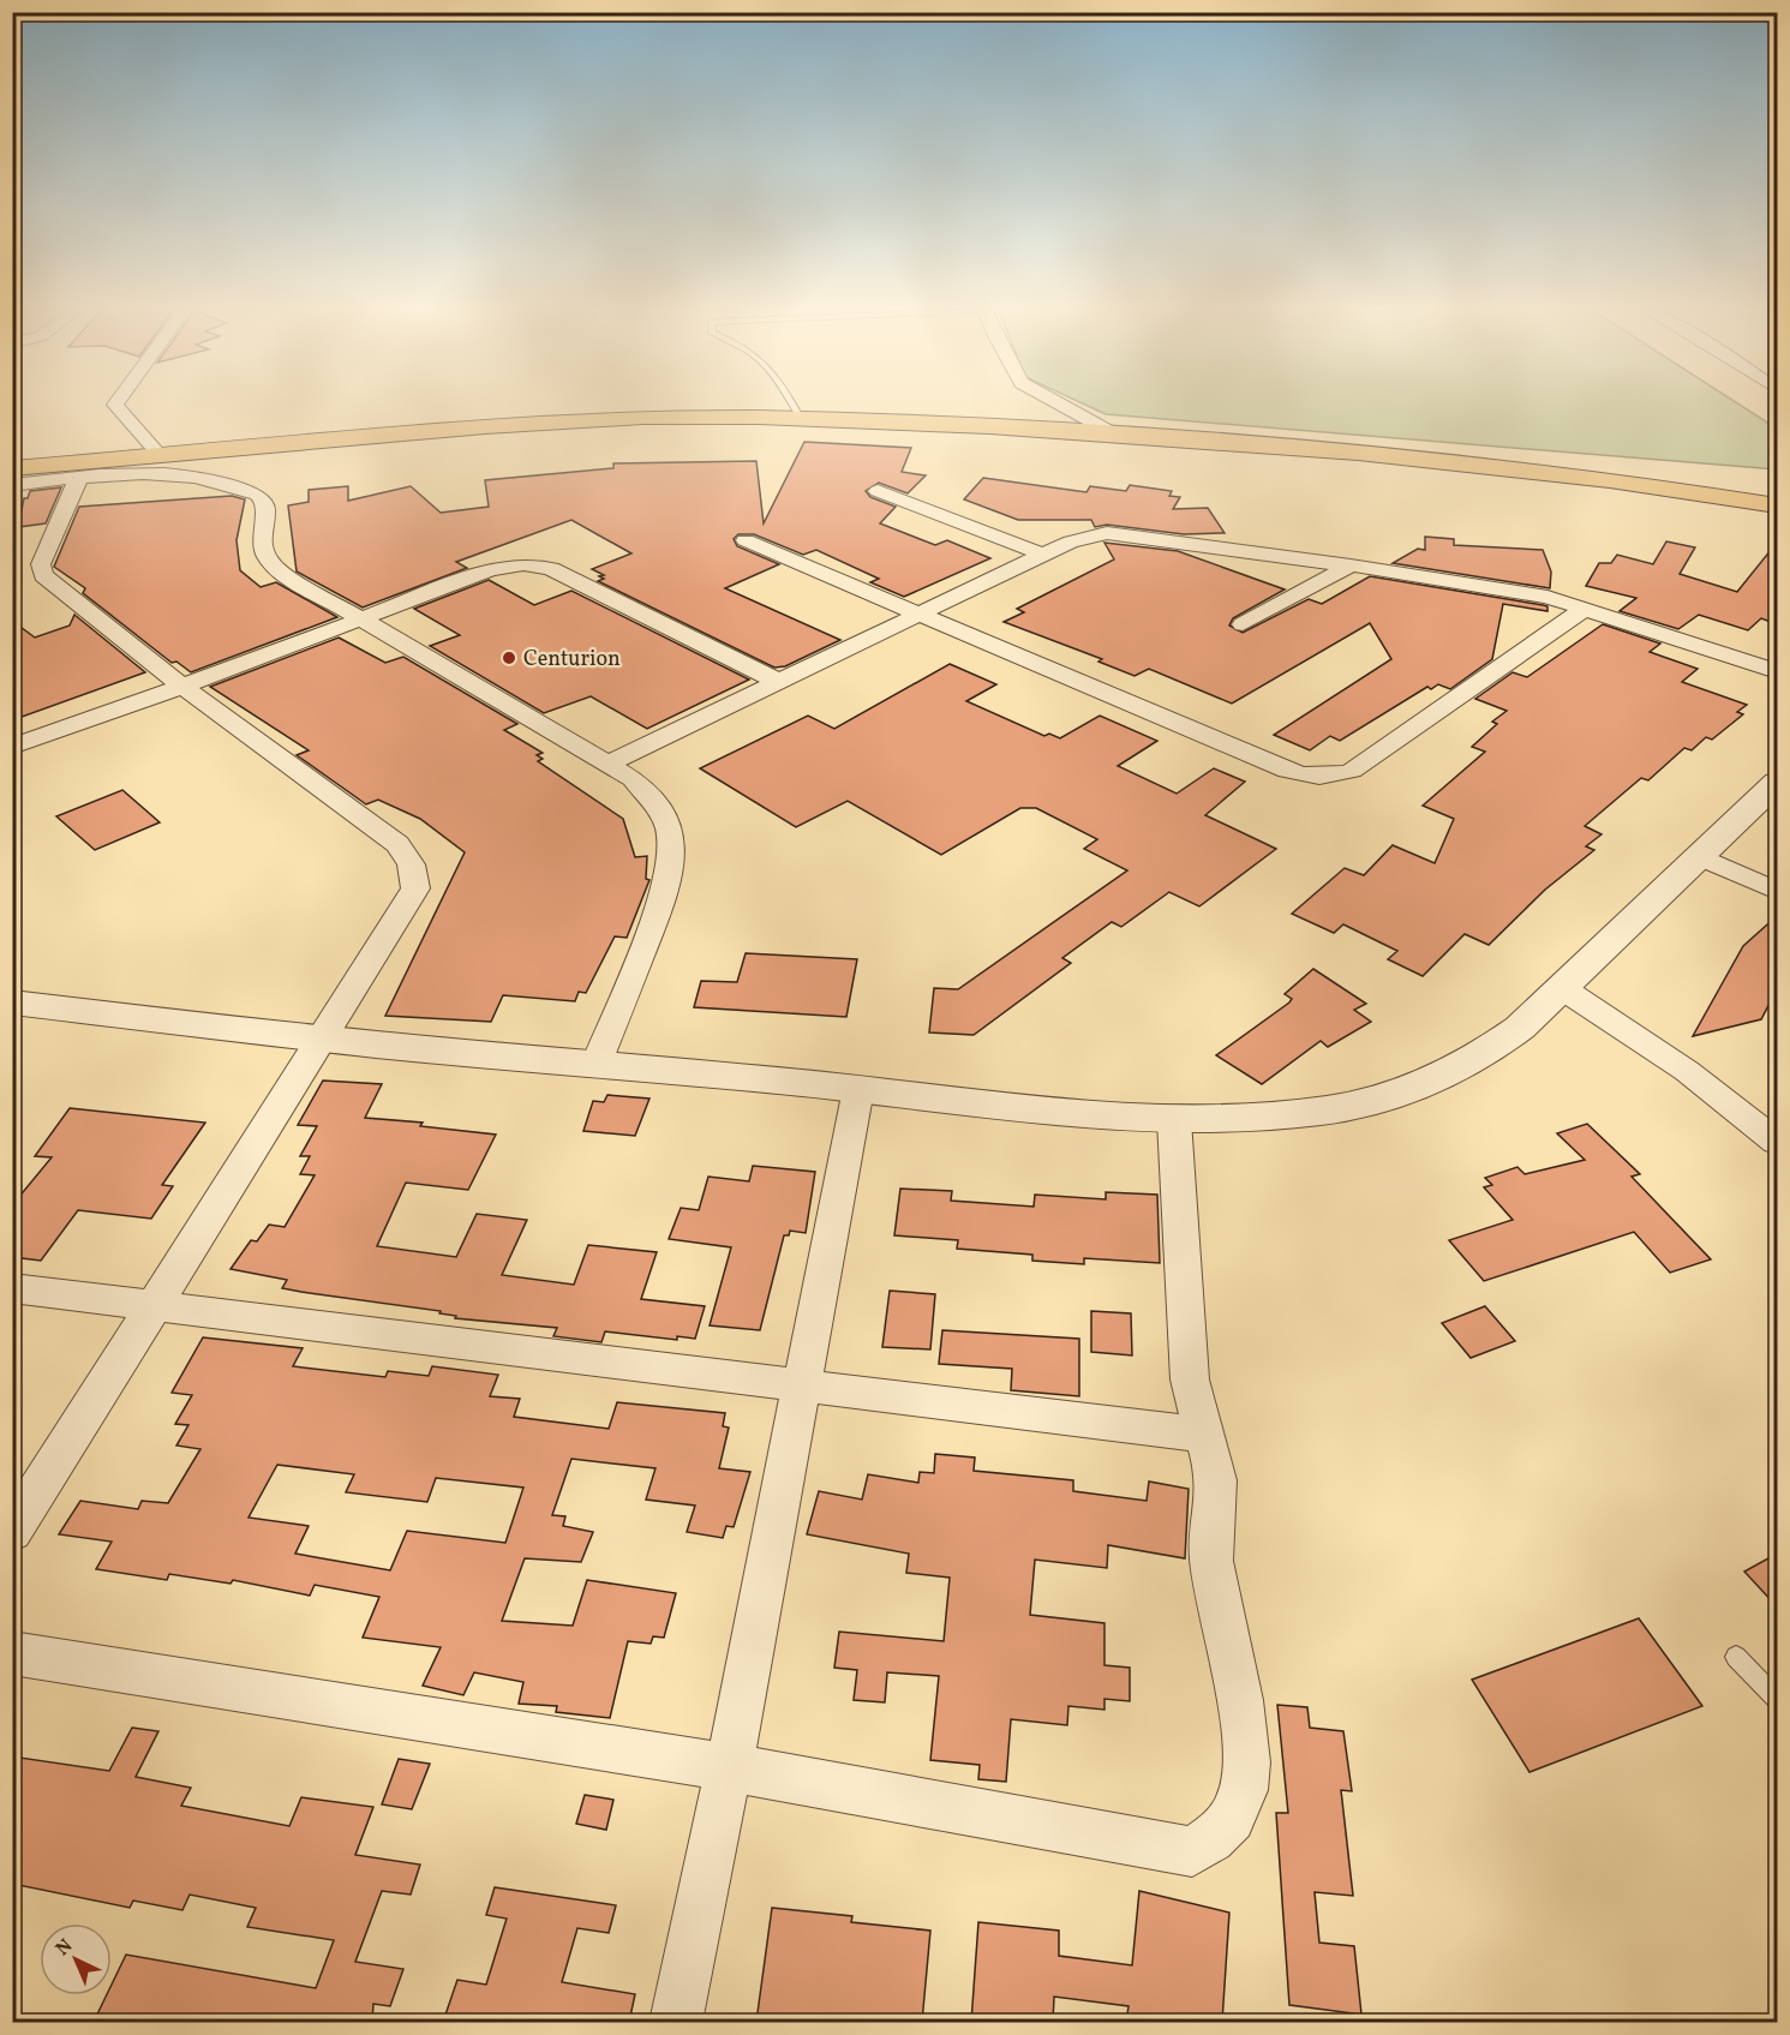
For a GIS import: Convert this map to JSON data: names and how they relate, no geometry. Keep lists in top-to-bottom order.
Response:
{
  "places": ["Centurion"],
  "north": "top left"
}
